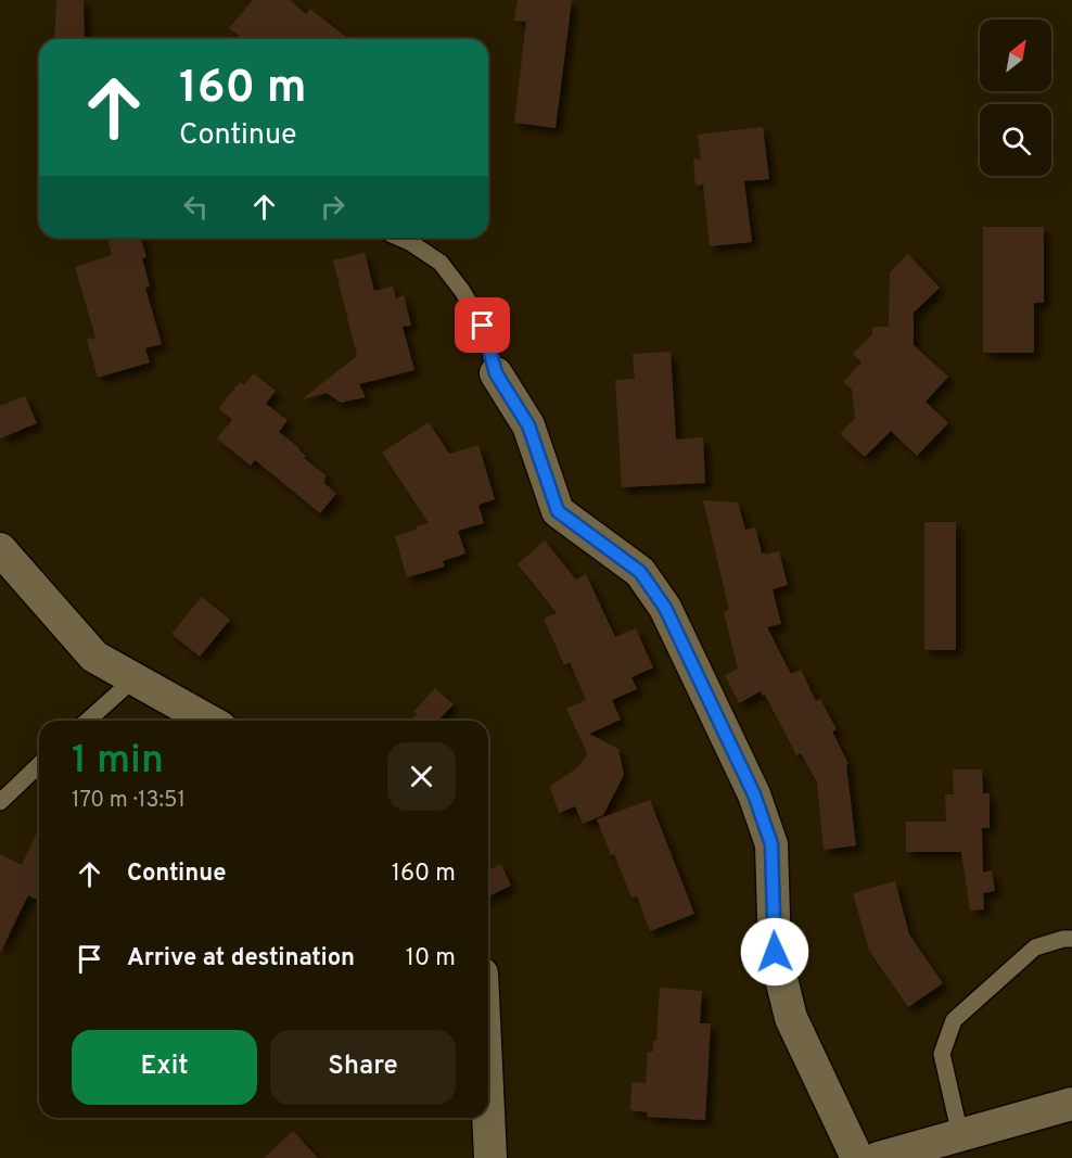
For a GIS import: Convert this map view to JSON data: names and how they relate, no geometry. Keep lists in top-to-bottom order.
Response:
{
  "north": "top right",
  "page": {
    "turn": ["160 m", "Continue"],
    "heading": ["1 min", "170 m · 13:51"],
    "list": [
      {
        "name": "Continue",
        "value": "160 m"
      },
      {
        "name": "Arrive at destination",
        "value": "10 m"
      }
    ],
    "buttons": ["Exit", "Share"]
  }
}
